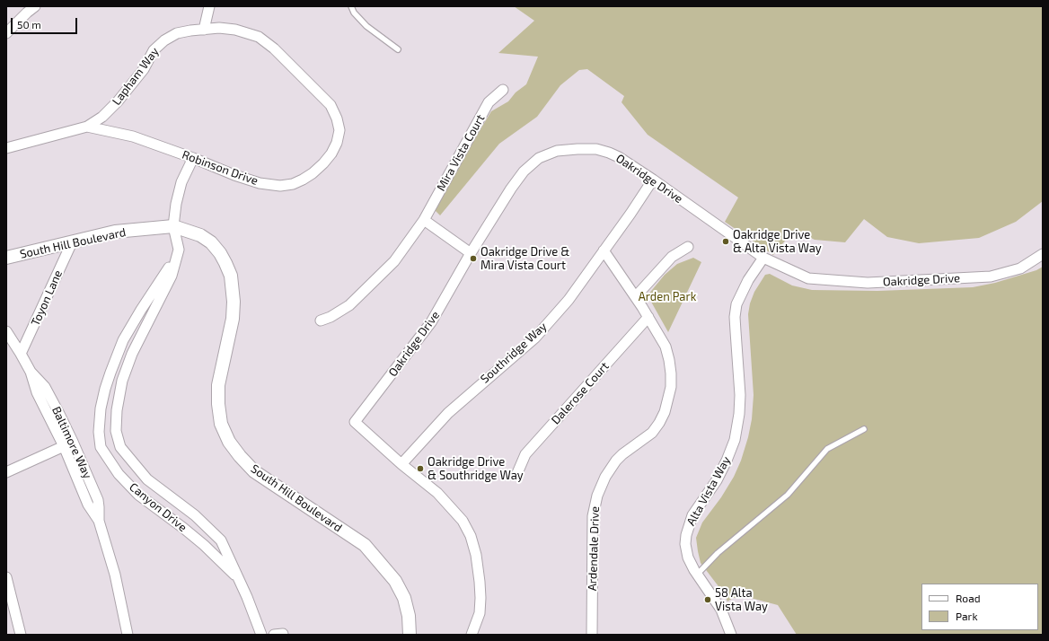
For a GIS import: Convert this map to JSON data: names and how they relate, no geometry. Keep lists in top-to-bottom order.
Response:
{
  "streets": {
    "street": [
      "Lapham Way",
      "Mira Vista Court",
      "Robinson Drive",
      "Oakridge Drive",
      "South Hill Boulevard",
      "Toyon Lane",
      "Southridge Way",
      "Dalerose Court",
      "Baltimore Way",
      "Alta Vista Way",
      "Canyon Drive",
      "Ardendale Drive"
    ]
  },
  "crossings": [
    ["Lapham Way", "Robinson Drive"],
    ["Robinson Drive", "Canyon Drive"],
    ["Oakridge Drive", "Southridge Way"],
    ["Oakridge Drive", "Alta Vista Way"],
    ["South Hill Boulevard", "Toyon Lane"],
    ["South Hill Boulevard", "Canyon Drive"],
    ["Toyon Lane", "Baltimore Way"],
    ["Southridge Way", "Ardendale Drive"],
    ["Dalerose Court", "Ardendale Drive"]
  ],
  "parks": ["Arden Park"],
  "places": [
    "Oakridge Drive & Alta Vista Way",
    "Oakridge Drive & Mira Vista Court",
    "Oakridge Drive & Southridge Way",
    "58 Alta Vista Way"
  ],
  "legend": ["Road", "Park"],
  "scale_bar": "50 m"
}
